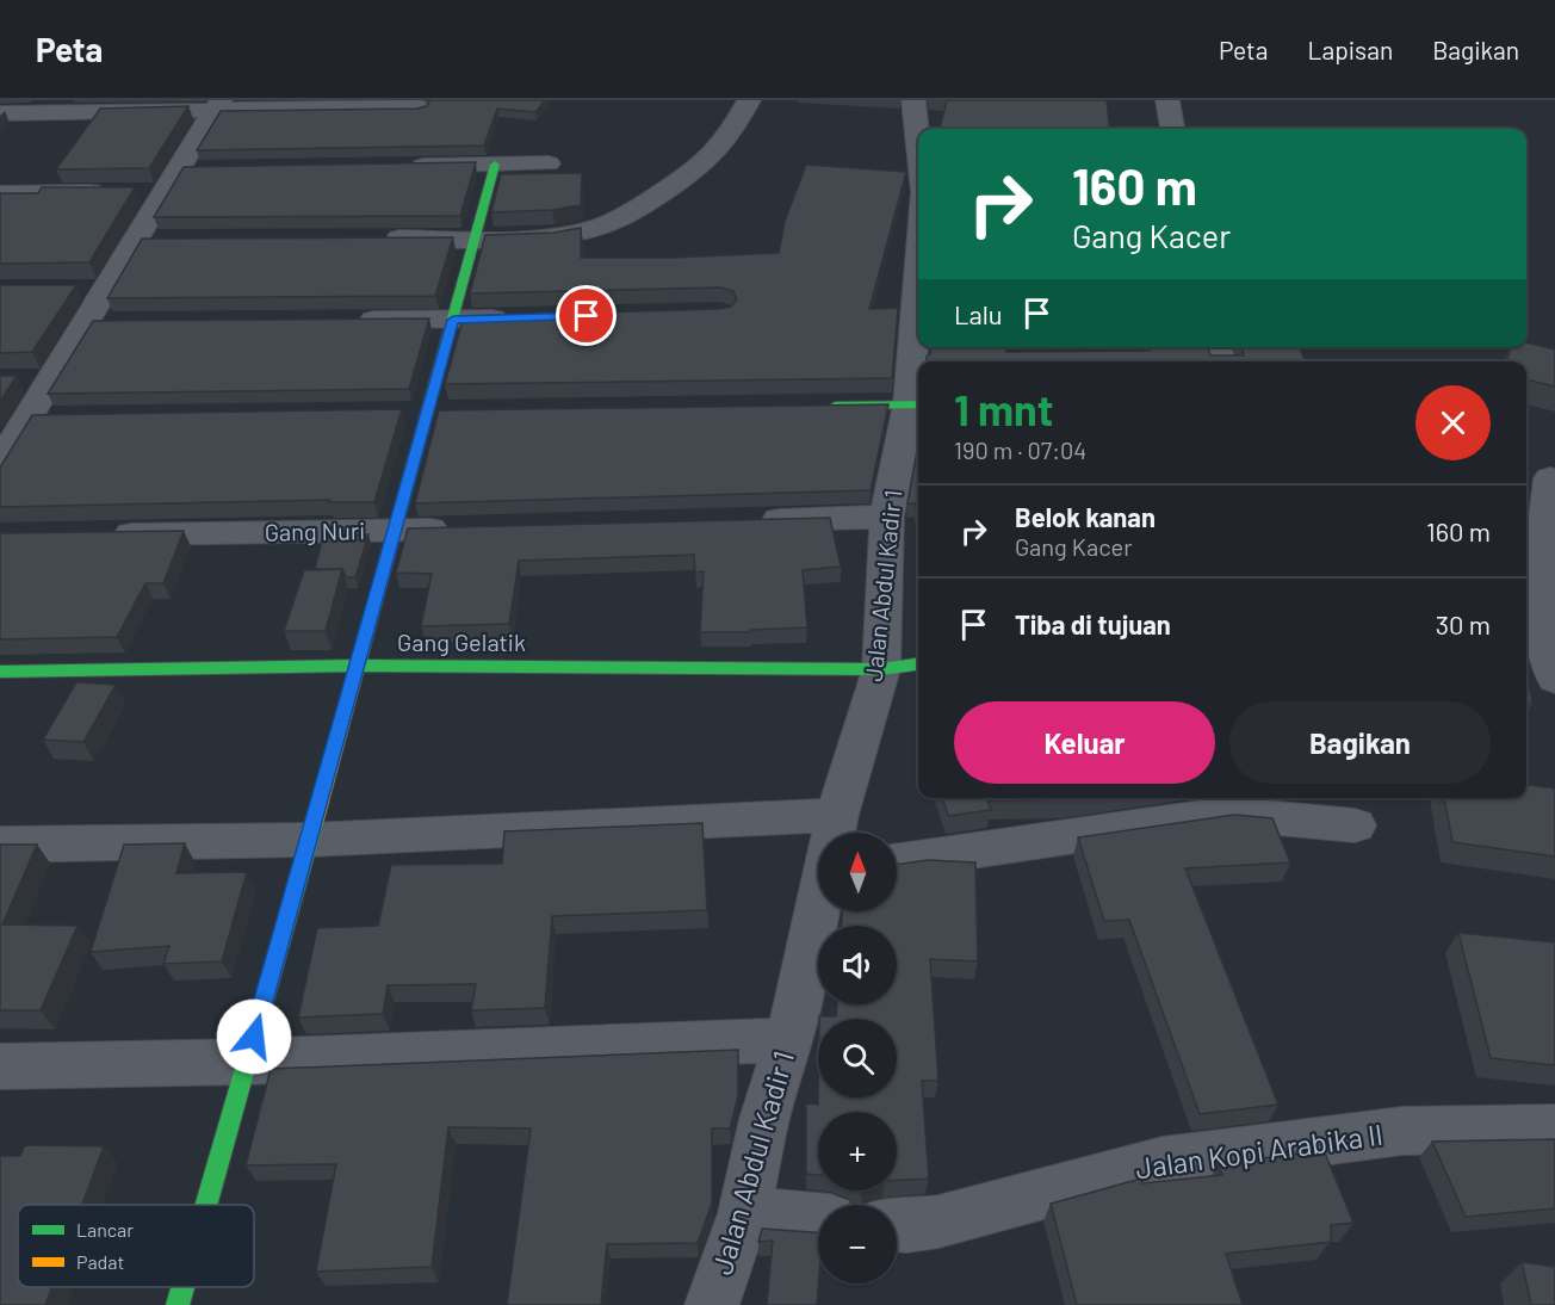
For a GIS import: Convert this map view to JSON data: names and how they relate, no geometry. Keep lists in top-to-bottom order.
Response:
{
  "streets": {
    "street": [
      "Gang Nuri",
      "Jalan Abdul Kadir 1",
      "Gang Gelatik",
      "Jalan Kopi Arabika II"
    ]
  },
  "crossings": [
    ["Jalan Abdul Kadir 1", "Gang Gelatik"]
  ],
  "legend": ["Lancar", "Padat"],
  "north": "top",
  "page": {
    "header": "Peta",
    "nav": ["Peta", "Lapisan", "Bagikan"],
    "turn": ["160 m", "Gang Kacer"],
    "then": "Lalu",
    "heading": ["1 mnt", "190 m · 07:04"],
    "list": [
      {
        "name": "Belok kanan",
        "note": "Gang Kacer",
        "value": "160 m"
      },
      {
        "name": "Tiba di tujuan",
        "value": "30 m"
      }
    ],
    "buttons": ["Keluar", "Bagikan"],
    "map_buttons": ["+", "−"]
  }
}
